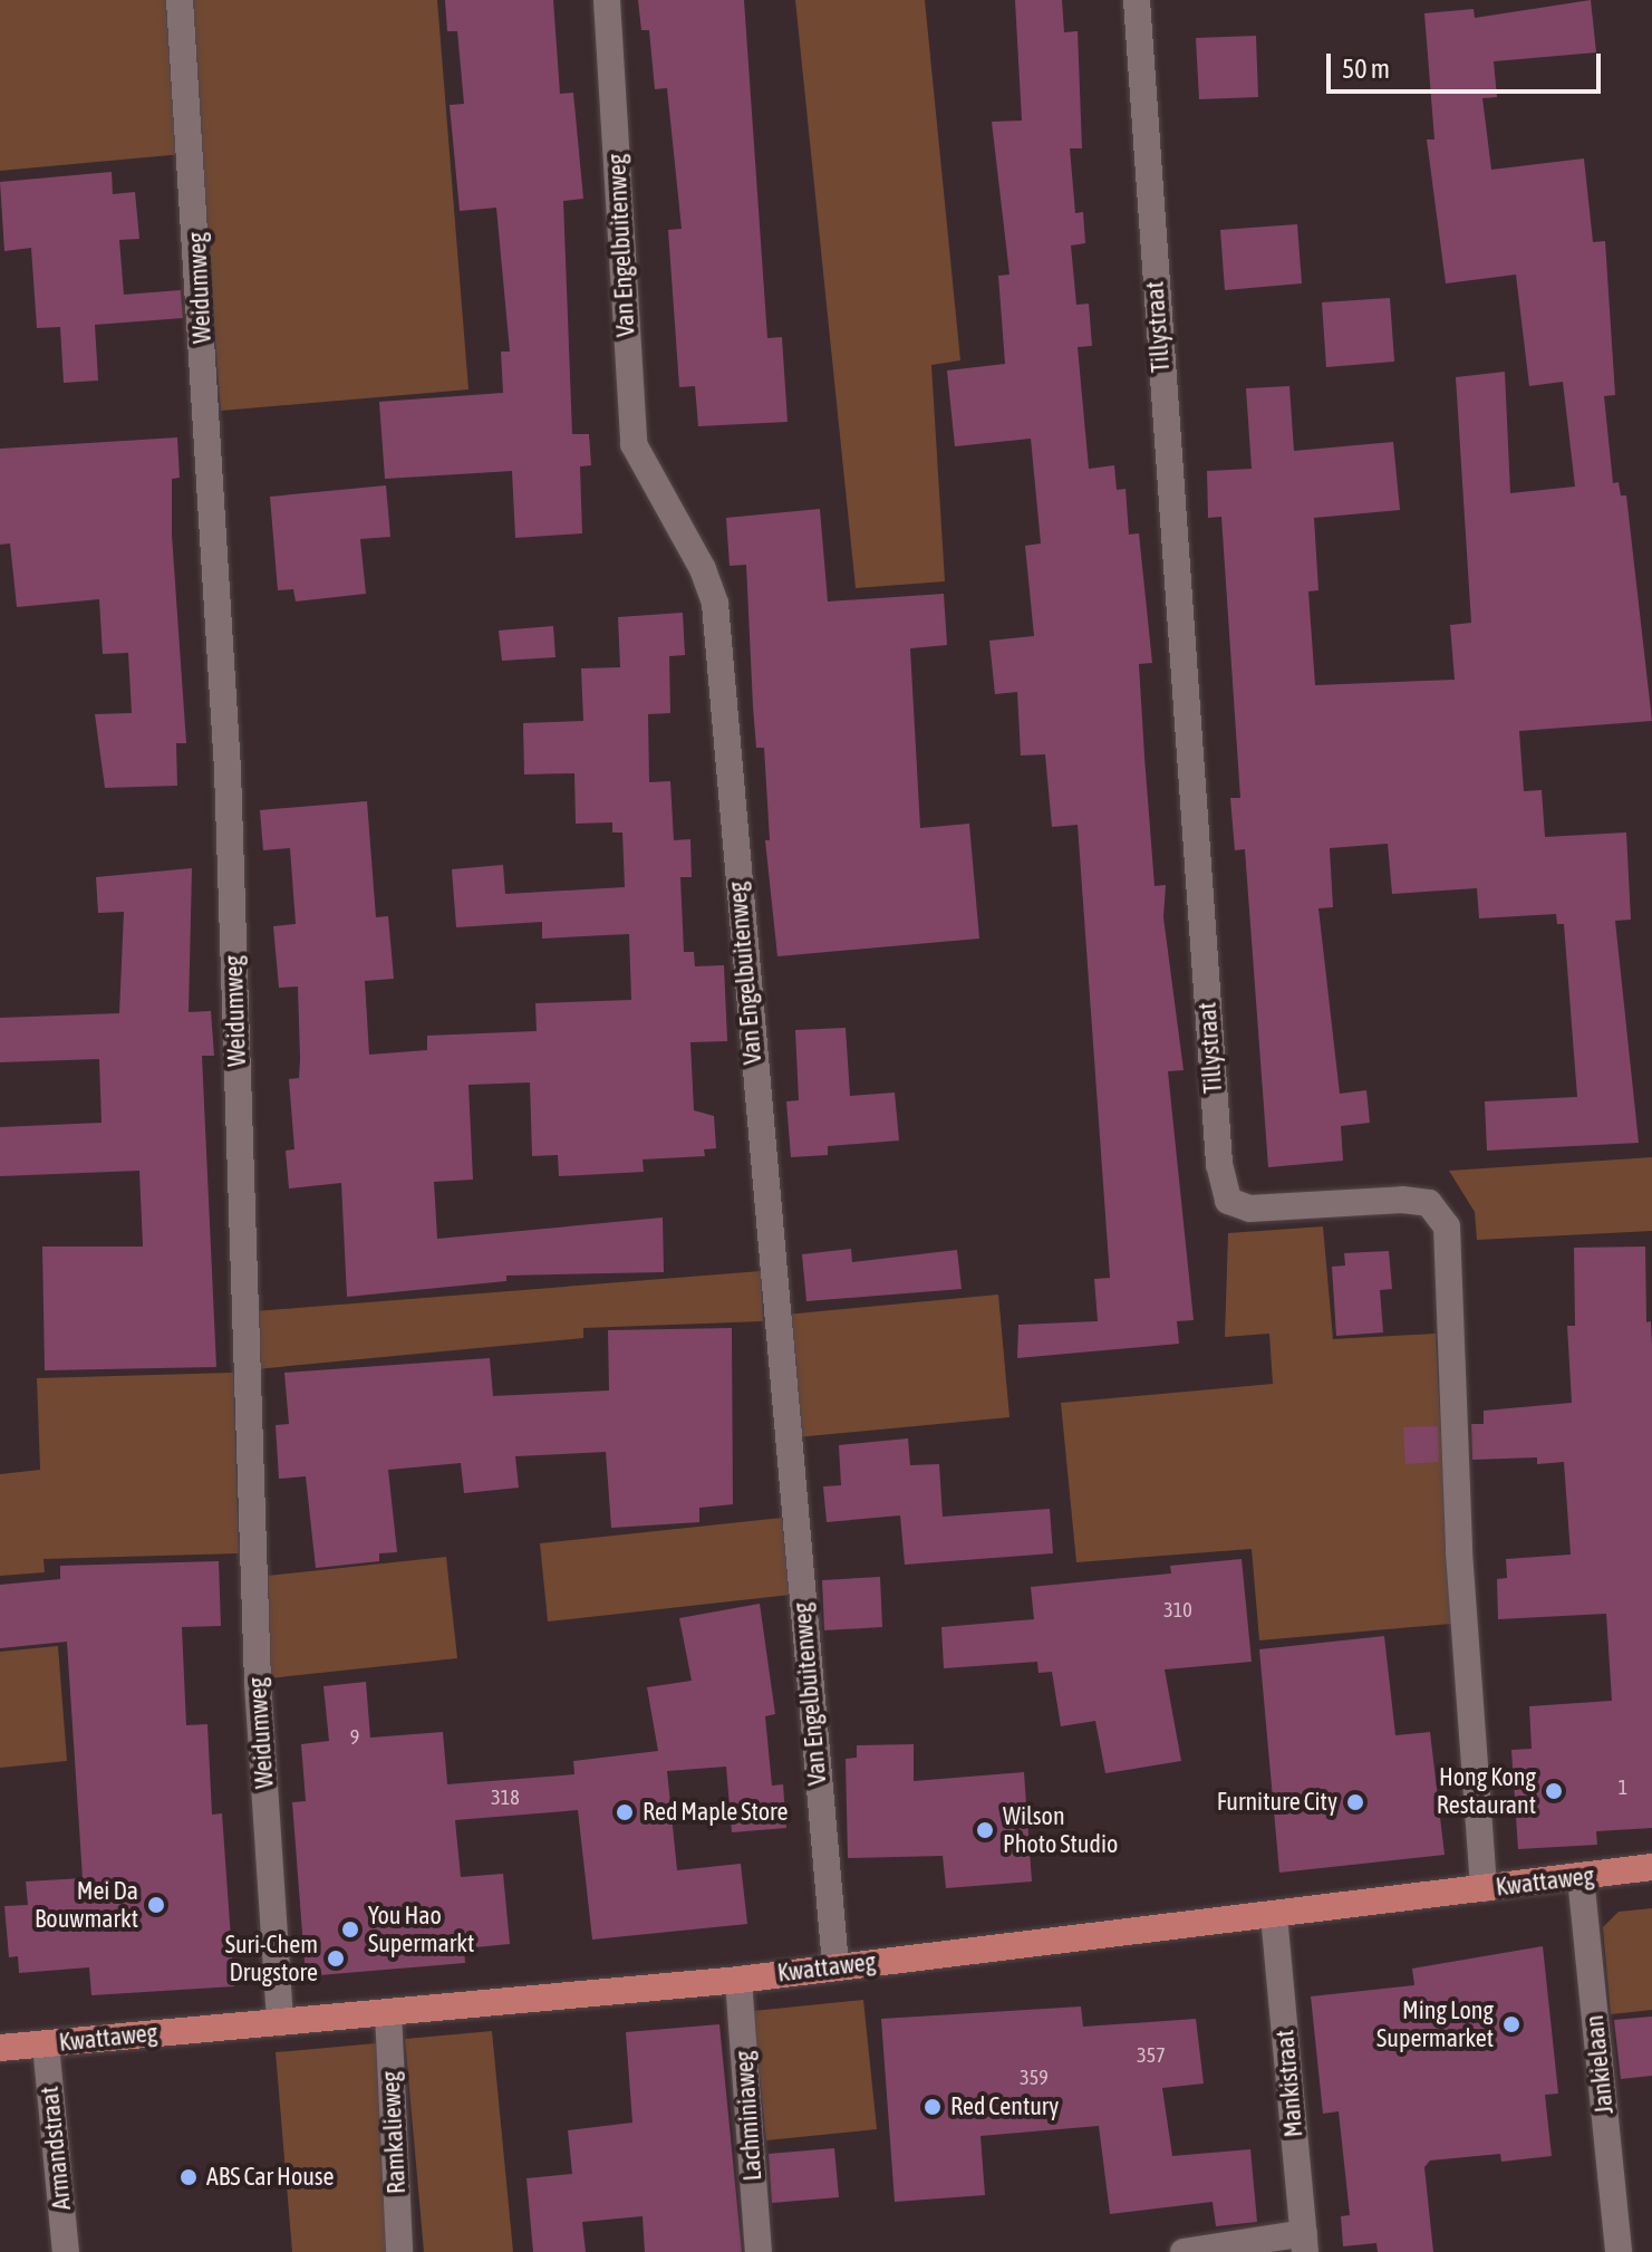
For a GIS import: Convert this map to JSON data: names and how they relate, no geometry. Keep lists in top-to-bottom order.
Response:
{
  "streets": {
    "main road": ["Kwattaweg"],
    "street": [
      "Van Engelbuitenweg",
      "Weidumweg",
      "Tillystraat",
      "Jankielaan",
      "Mankistraat",
      "Lachminiaweg",
      "Ramkalieweg",
      "Armandstraat"
    ]
  },
  "crossings": [
    ["Van Engelbuitenweg", "Kwattaweg"],
    ["Weidumweg", "Kwattaweg"],
    ["Tillystraat", "Kwattaweg"],
    ["Kwattaweg", "Jankielaan"],
    ["Kwattaweg", "Mankistraat"],
    ["Kwattaweg", "Lachminiaweg"],
    ["Kwattaweg", "Ramkalieweg"],
    ["Kwattaweg", "Armandstraat"]
  ],
  "places": [
    "Hong Kong Restaurant",
    "Furniture City",
    "Red Maple Store",
    "Wilson Photo Studio",
    "Mei Da Bouwmarkt",
    "You Hao Supermarkt",
    "Suri-Chem Drugstore",
    "Ming Long Supermarket",
    "Red Century",
    "ABS Car House"
  ],
  "house_numbers": [
    "310",
    "9",
    "1",
    "318",
    "357",
    "359"
  ],
  "scale_bar": "50 m"
}
